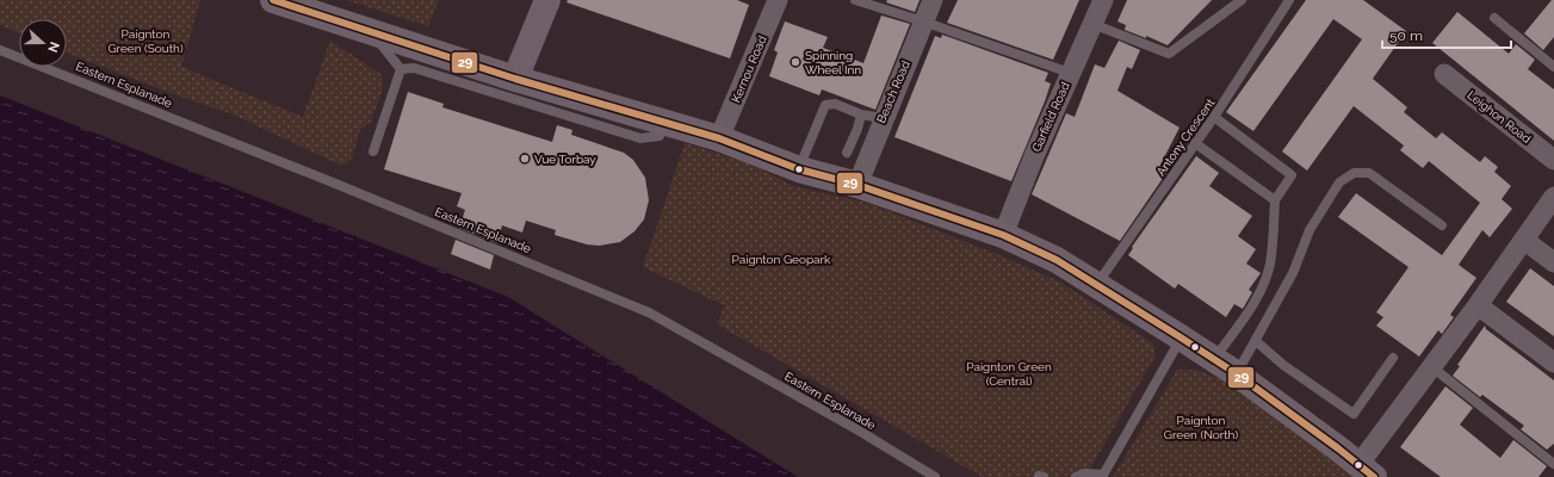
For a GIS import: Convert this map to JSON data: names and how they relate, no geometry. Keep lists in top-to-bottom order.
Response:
{
  "streets": {
    "street": [
      "Kernou Road",
      "Beach Road",
      "Garfield Road",
      "Leighon Road"
    ],
    "lane": ["Eastern Esplanade", "Antony Crescent"]
  },
  "parks": [
    "Paignton Green (South)",
    "Paignton Geopark",
    "Paignton Green (Central)",
    "Paignton Green (North)"
  ],
  "places": ["Spinning Wheel Inn", "Vue Torbay"],
  "lines": ["transit line 29"],
  "scale_bar": "50 m",
  "north": "right"
}
